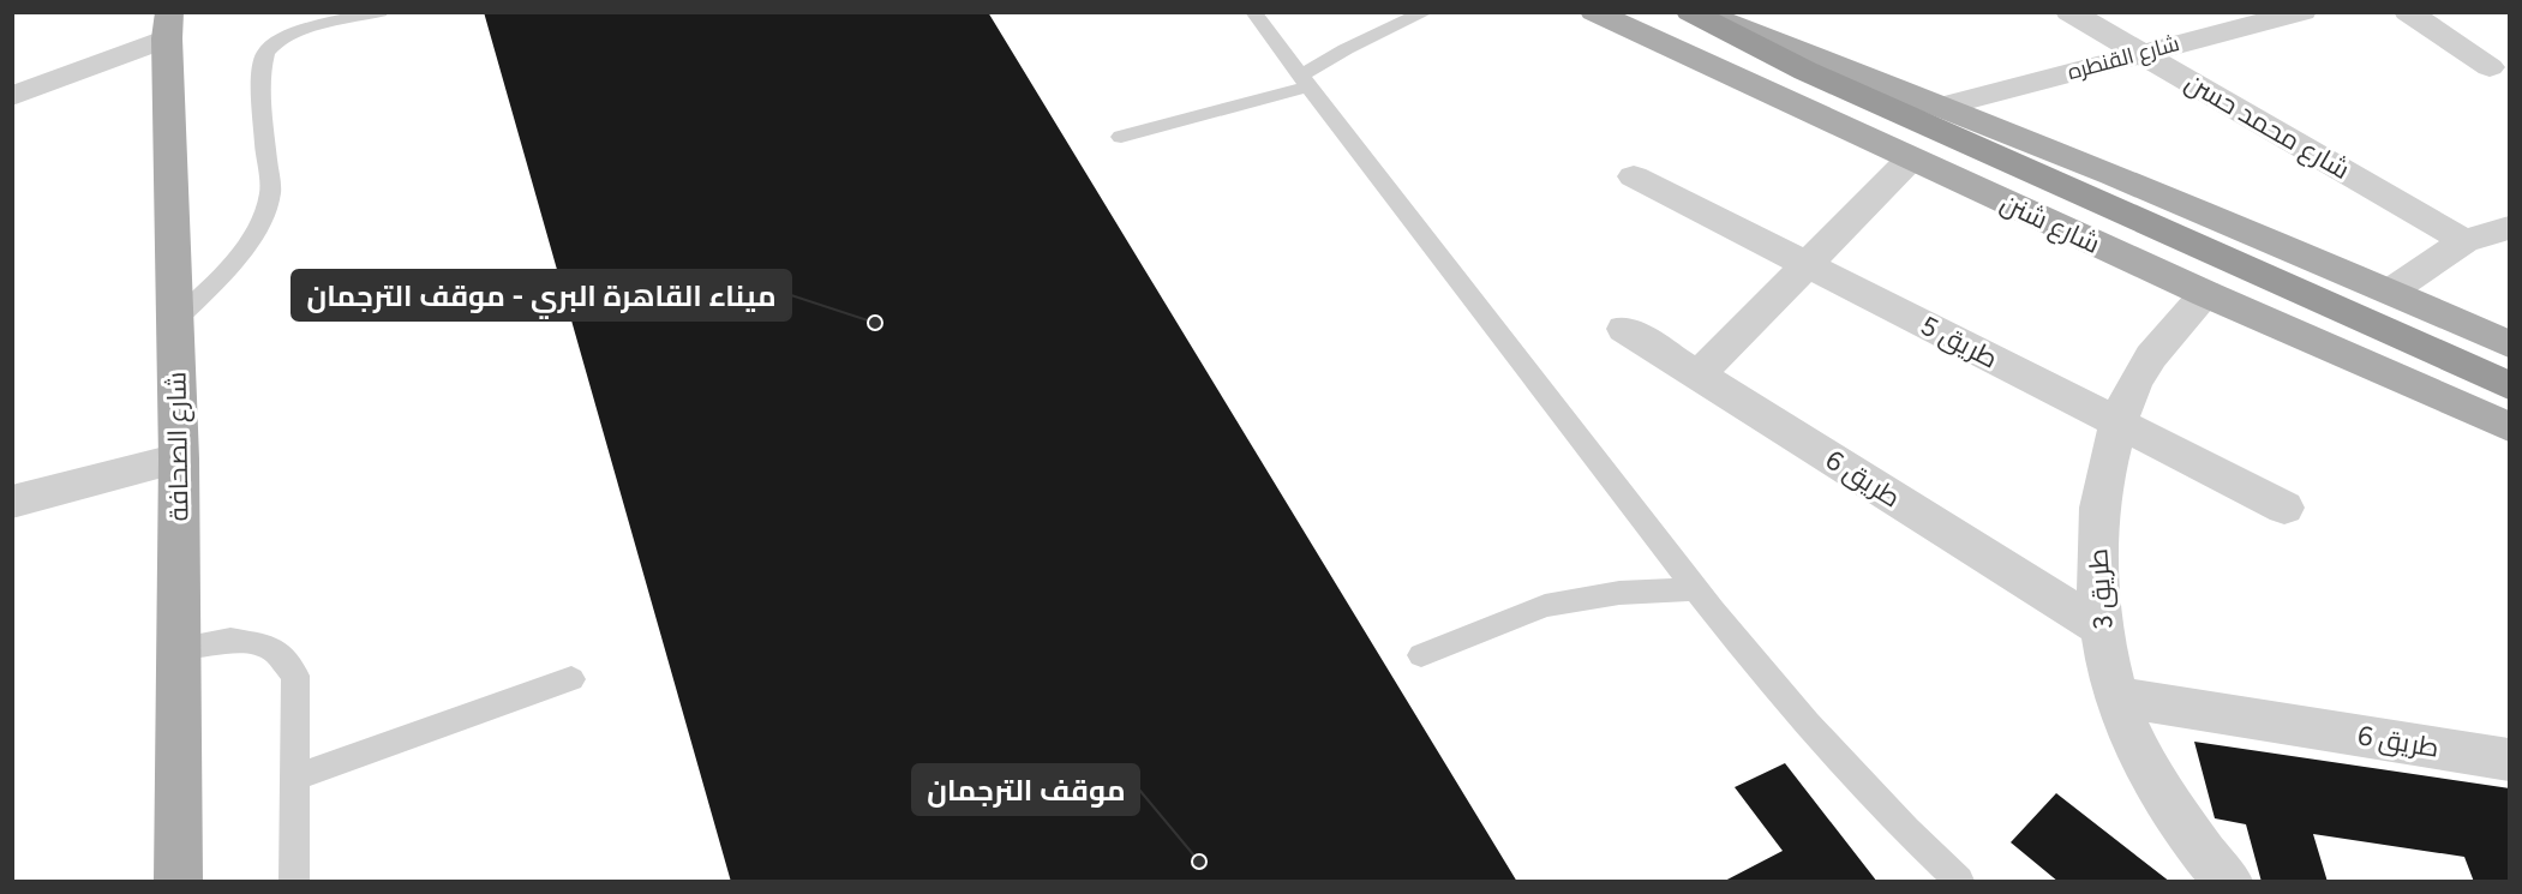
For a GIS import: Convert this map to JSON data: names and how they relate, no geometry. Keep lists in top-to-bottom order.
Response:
{
  "streets": {
    "main road": ["شارع شنن", "شارع الصحافة"],
    "street": [
      "شارع القنطره",
      "شارع محمد حسن",
      "طريق 5",
      "طريق 6",
      "طريق 3"
    ]
  },
  "crossings": [
    ["شارع القنطره", "شارع محمد حسن"],
    ["شارع شنن", "طريق 3"],
    ["طريق 5", "طريق 3"],
    ["طريق 6", "طريق 3"]
  ],
  "places": ["ميناء القاهرة البري - موقف الترجمان", "موقف الترجمان"]
}
